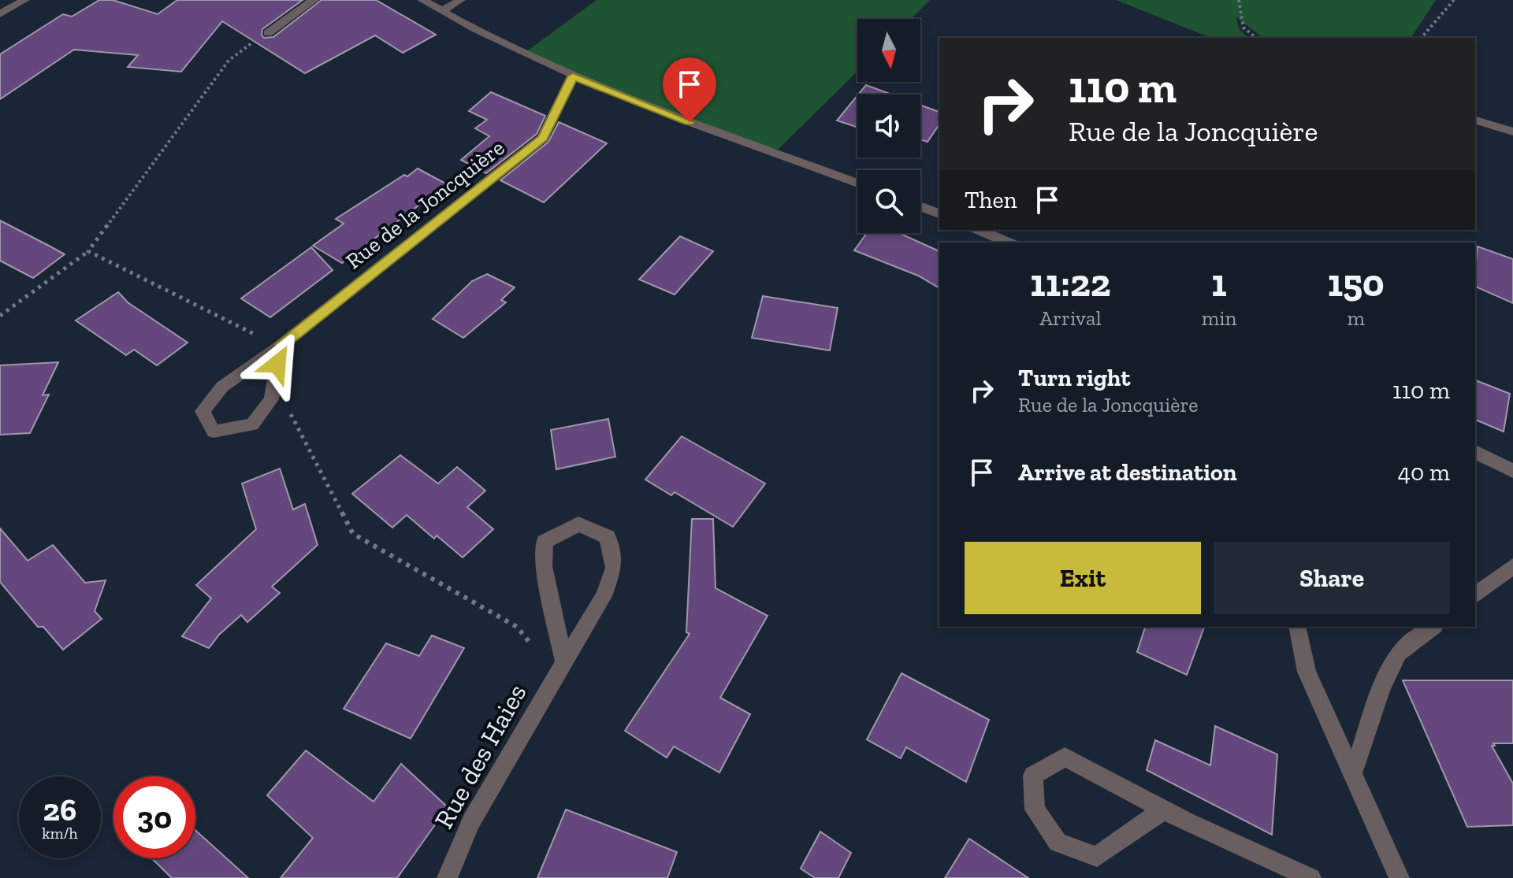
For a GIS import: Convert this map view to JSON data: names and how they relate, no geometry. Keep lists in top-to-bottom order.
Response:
{
  "streets": {
    "street": ["Rue de la Joncquière", "Rue des Haies"]
  },
  "north": "bottom",
  "page": {
    "turn": ["110 m", "Rue de la Joncquière"],
    "then": "Then",
    "eta": [
      "11:22",
      "Arrival",
      "1",
      "min",
      "150",
      "m"
    ],
    "list": [
      {
        "name": "Turn right",
        "note": "Rue de la Joncquière",
        "value": "110 m"
      },
      {
        "name": "Arrive at destination",
        "value": "40 m"
      }
    ],
    "buttons": ["Exit", "Share"],
    "speed": "26 km/h",
    "limit": "30"
  }
}
